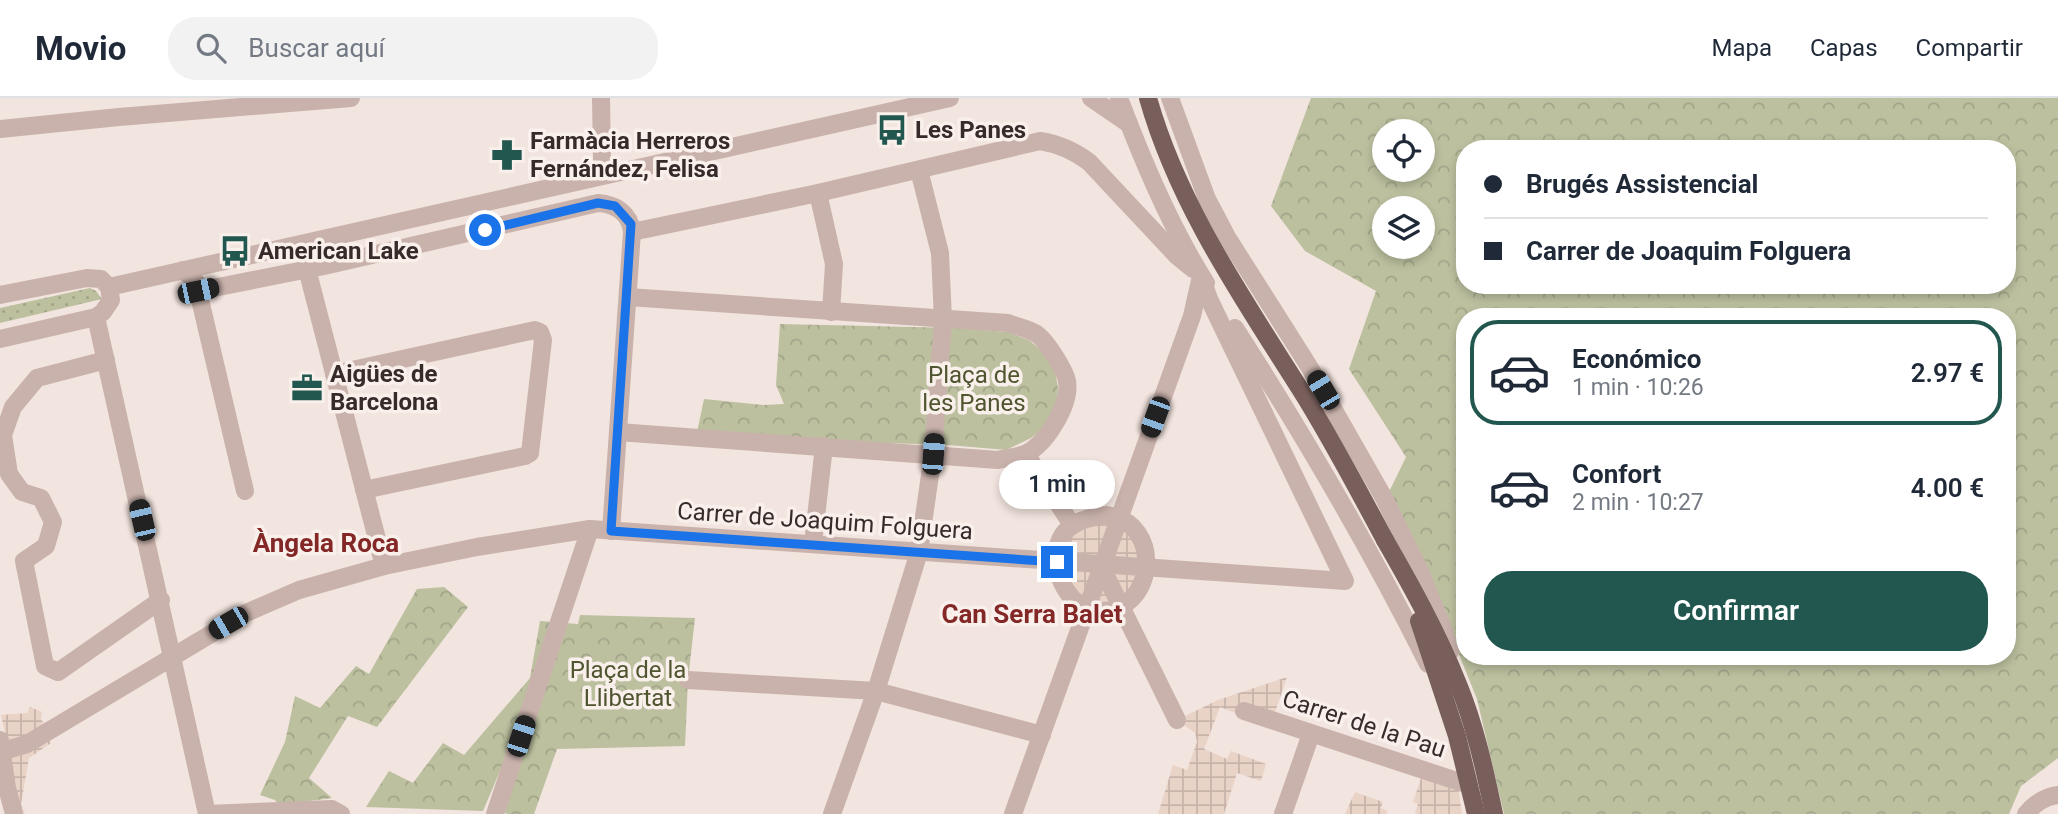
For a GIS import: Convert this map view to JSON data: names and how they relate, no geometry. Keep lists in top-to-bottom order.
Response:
{
  "streets": {
    "street": ["Carrer de Joaquim Folguera", "Carrer de la Pau"]
  },
  "districts": ["Àngela Roca", "Can Serra Balet"],
  "parks": ["Plaça de les Panes", "Plaça de la Llibertat"],
  "places": {
    "bus stop": ["Les Panes", "American Lake"],
    "pharmacy": ["Farmàcia Herreros Fernández, Felisa"],
    "office": ["Aigües de Barcelona"]
  },
  "page": {
    "header": "Movio",
    "search": "Buscar aquí",
    "nav": ["Mapa", "Capas", "Compartir"],
    "banner": ["Brugés Assistencial", "Carrer de Joaquim Folguera"],
    "list": [
      {
        "name": "Económico",
        "note": "1 min · 10:26",
        "value": "2.97 €"
      },
      {
        "name": "Confort",
        "note": "2 min · 10:27",
        "value": "4.00 €"
      }
    ],
    "bubble": "1 min",
    "buttons": "Confirmar"
  }
}
